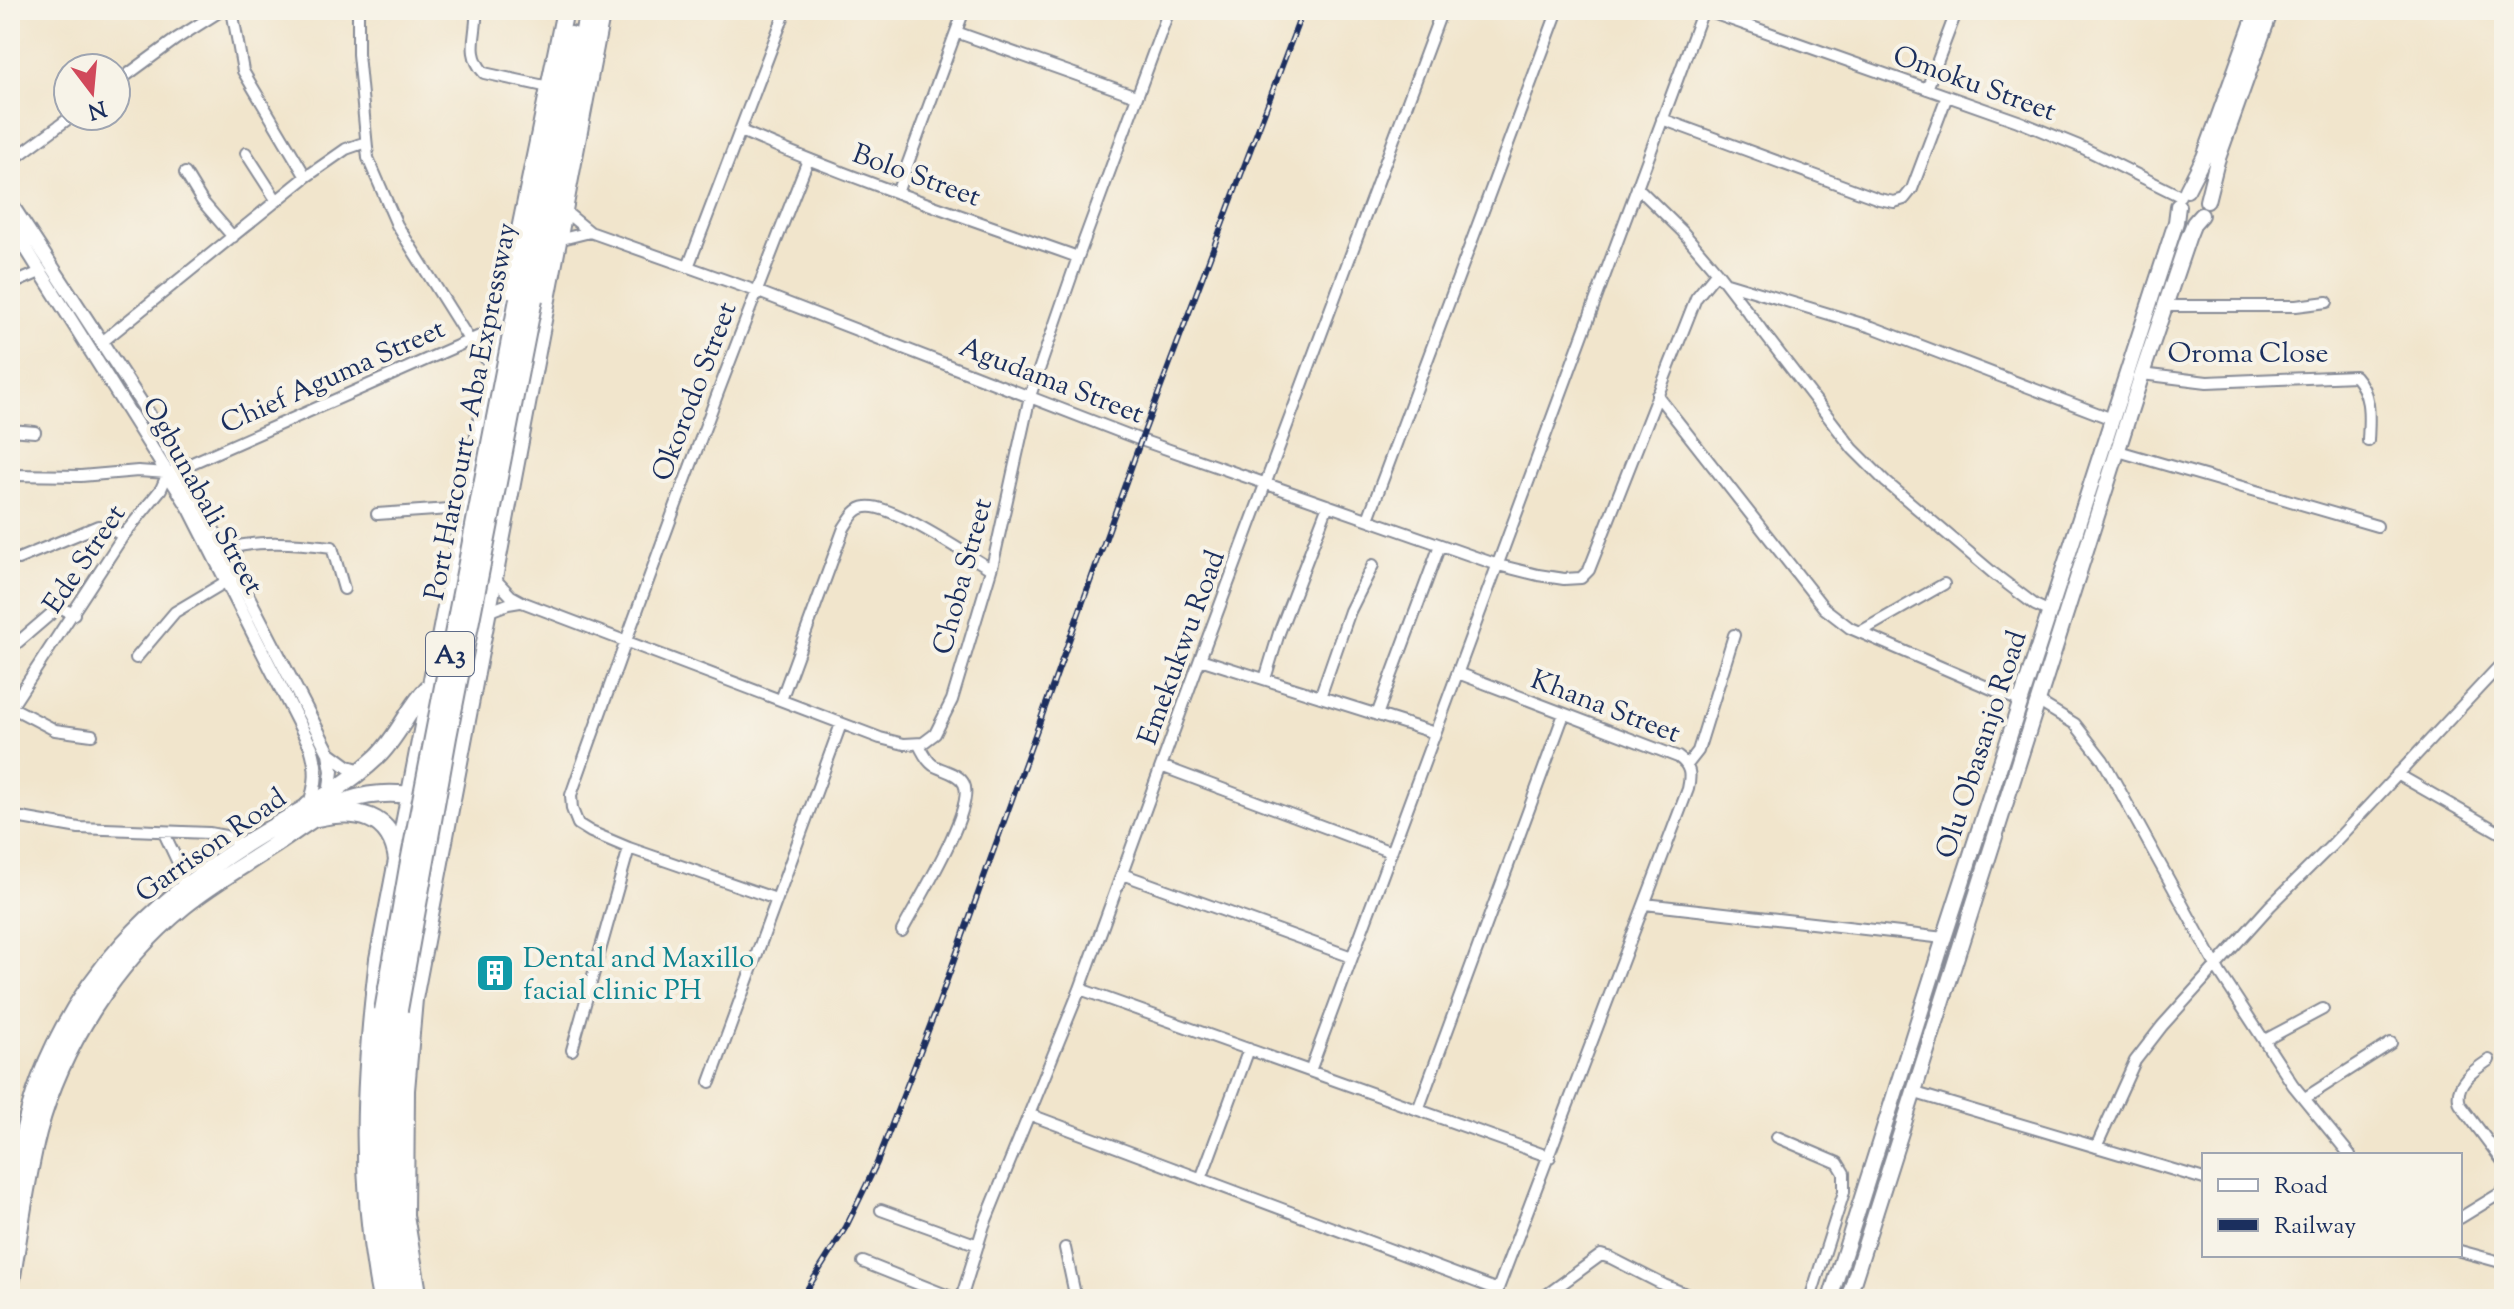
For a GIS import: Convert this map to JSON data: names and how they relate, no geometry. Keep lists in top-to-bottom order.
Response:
{
  "streets": {
    "highway": ["Port Harcourt - Aba Expressway", "A3"],
    "main road": ["Olu Obasanjo Road", "Garrison Road"],
    "street": [
      "Omoku Street",
      "Bolo Street",
      "Oroma Close",
      "Chief Aguma Street",
      "Agudama Street",
      "Okorodo Street",
      "Ogbunabali Street",
      "Ede Street",
      "Choba Street",
      "Emekukwu Road",
      "Khana Street"
    ]
  },
  "crossings": [
    ["Omoku Street", "Olu Obasanjo Road"],
    ["Bolo Street", "Okorodo Street"],
    ["Bolo Street", "Choba Street"],
    ["Oroma Close", "Olu Obasanjo Road"],
    ["Chief Aguma Street", "Ogbunabali Street"],
    ["Chief Aguma Street", "Ede Street"],
    ["Agudama Street", "Okorodo Street"],
    ["Agudama Street", "Choba Street"],
    ["Agudama Street", "Emekukwu Road"],
    ["Ogbunabali Street", "Ede Street"],
    ["Ogbunabali Street", "Garrison Road"]
  ],
  "places": {
    "building": ["Dental and Maxillo facial clinic PH"]
  },
  "legend": ["Road", "Railway"],
  "north": "bottom"
}
